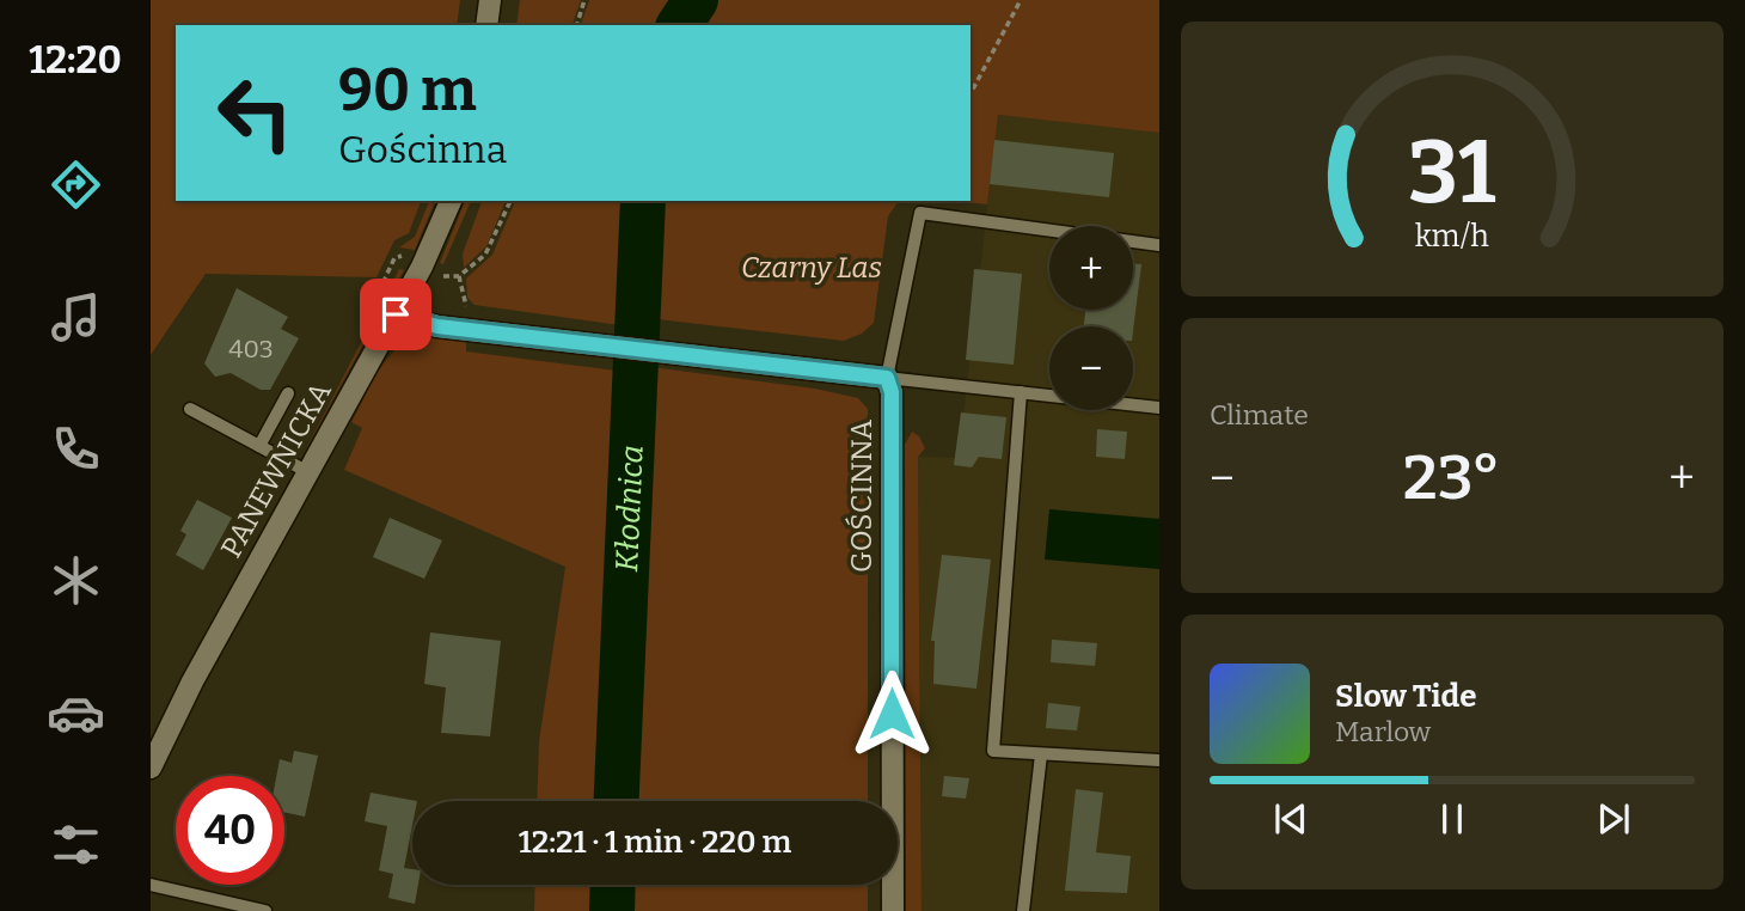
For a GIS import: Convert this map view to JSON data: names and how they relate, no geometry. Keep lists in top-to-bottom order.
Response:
{
  "streets": {
    "street": ["PANEWNICKA", "GOŚCINNA"]
  },
  "crossings": [
    ["PANEWNICKA", "GOŚCINNA"]
  ],
  "water": ["Kłodnica"],
  "parks": ["Czarny Las"],
  "house_numbers": ["403"],
  "page": {
    "tabs": "12:20",
    "turn": ["90 m", "Gościnna"],
    "map_buttons": ["+", "−"],
    "tile": "Climate",
    "heat": ["−", "23°", "+"],
    "song": ["Slow Tide", "Marlow"],
    "limit": "40",
    "trip": "12:21 · 1 min · 220 m",
    "gauge": ["31", "km/h"]
  }
}
